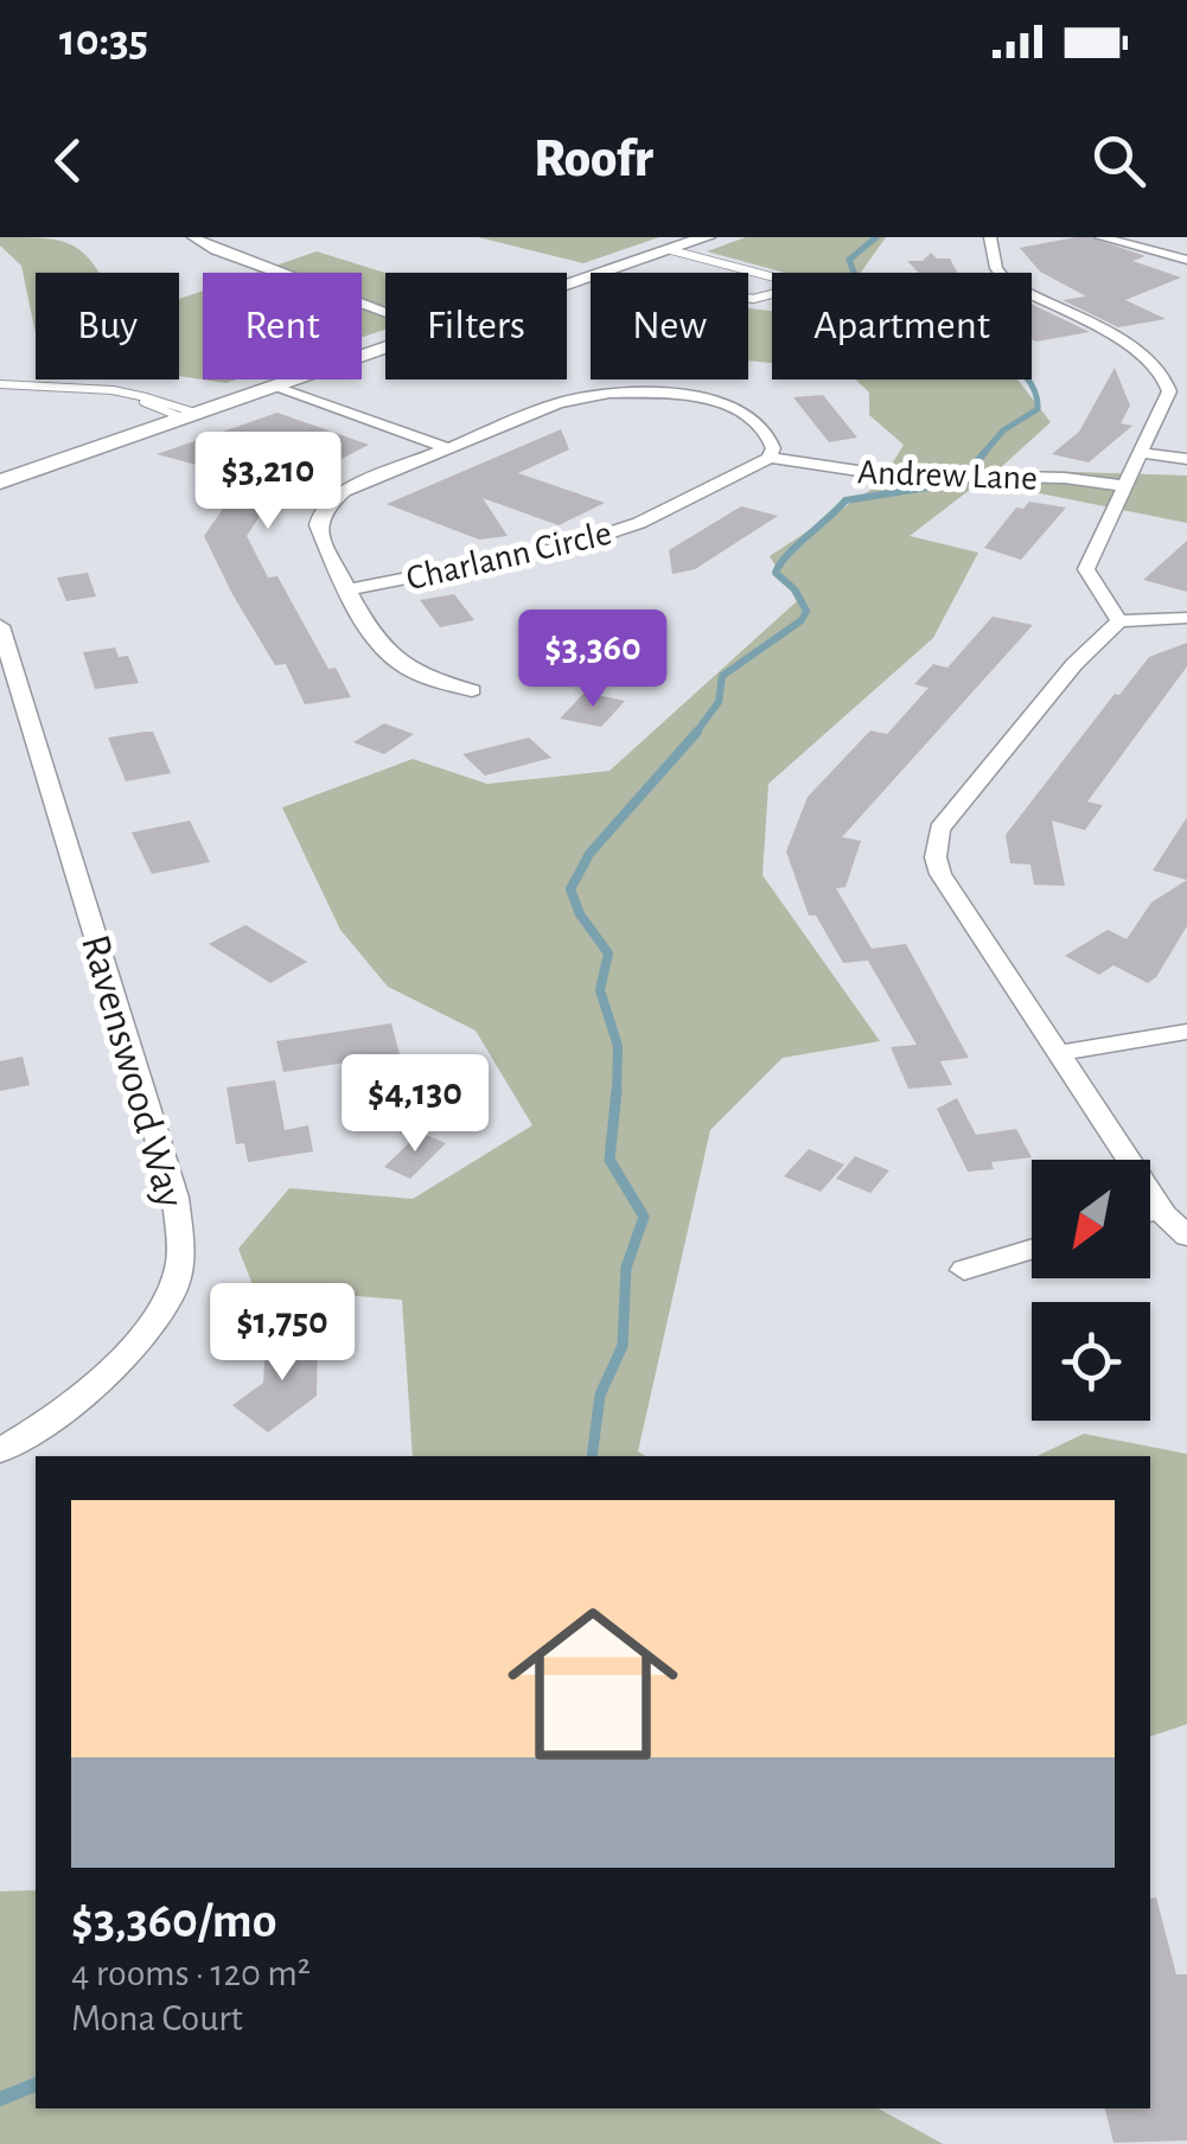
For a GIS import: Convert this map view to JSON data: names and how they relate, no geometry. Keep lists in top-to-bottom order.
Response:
{
  "streets": {
    "street": ["Andrew Lane", "Charlann Circle", "Ravenswood Way"]
  },
  "crossings": [
    ["Andrew Lane", "Charlann Circle"]
  ],
  "north": "bottom left",
  "page": {
    "status": "10:35",
    "header": "Roofr",
    "chip": [
      "Buy",
      "Rent",
      "Filters",
      "New",
      "Apartment"
    ],
    "price": [
      "$3,210",
      "$3,360",
      "$4,130",
      "$1,750"
    ],
    "list": [
      {
        "name": "$3,360/mo",
        "note": "4 rooms · 120 m² · Mona Court"
      }
    ]
  }
}
